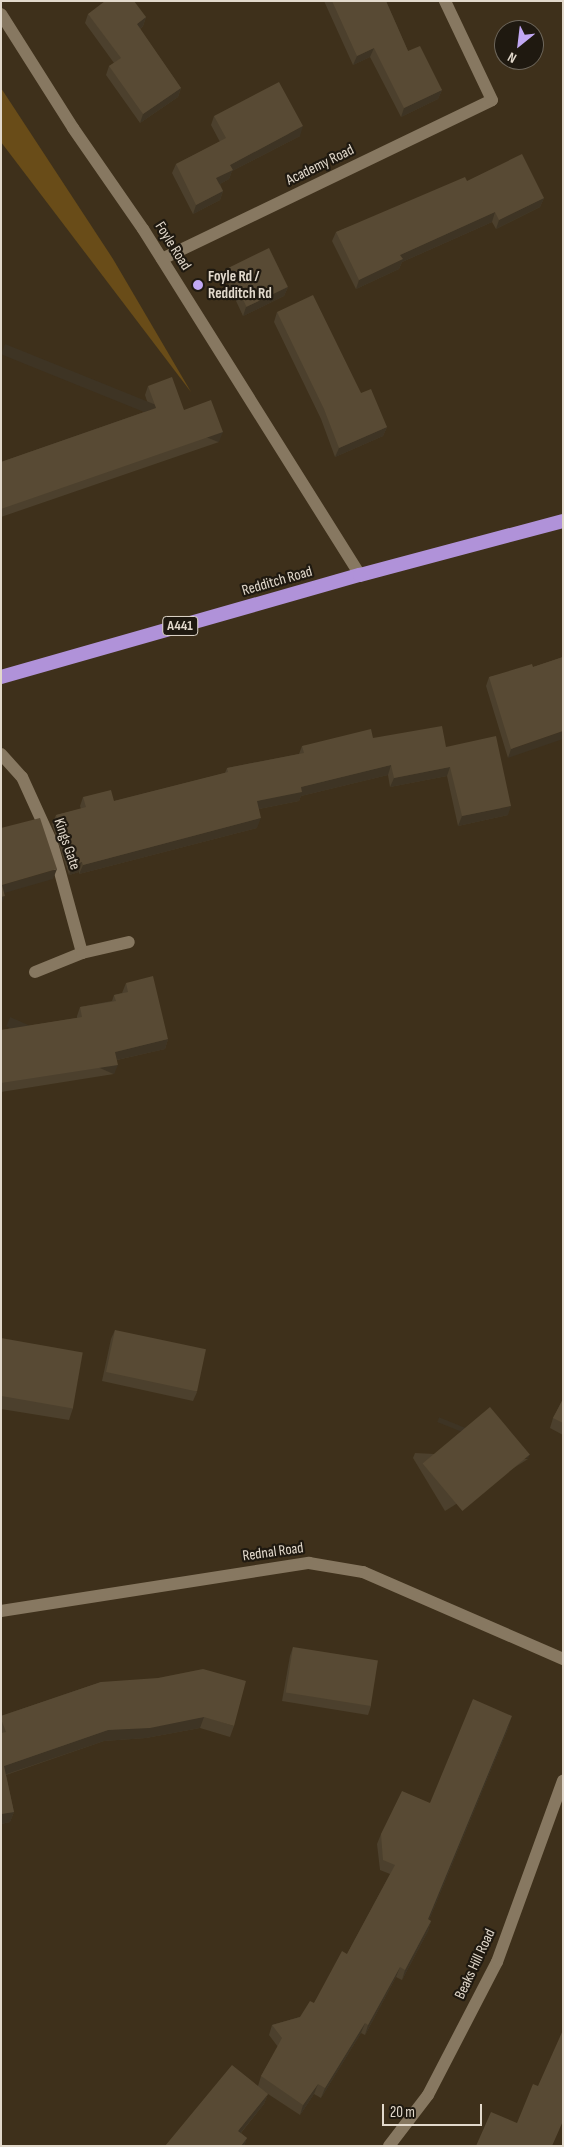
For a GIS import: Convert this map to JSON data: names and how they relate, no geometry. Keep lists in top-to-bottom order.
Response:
{
  "streets": {
    "highway": ["Redditch Road", "A441"],
    "street": [
      "Academy Road",
      "Foyle Road",
      "Kings Gate",
      "Rednal Road",
      "Beaks Hill Road"
    ]
  },
  "crossings": [
    ["Academy Road", "Foyle Road"],
    ["Foyle Road", "Redditch Road"]
  ],
  "places": ["Foyle Rd / Redditch Rd"],
  "scale_bar": "20 m",
  "north": "bottom left"
}
